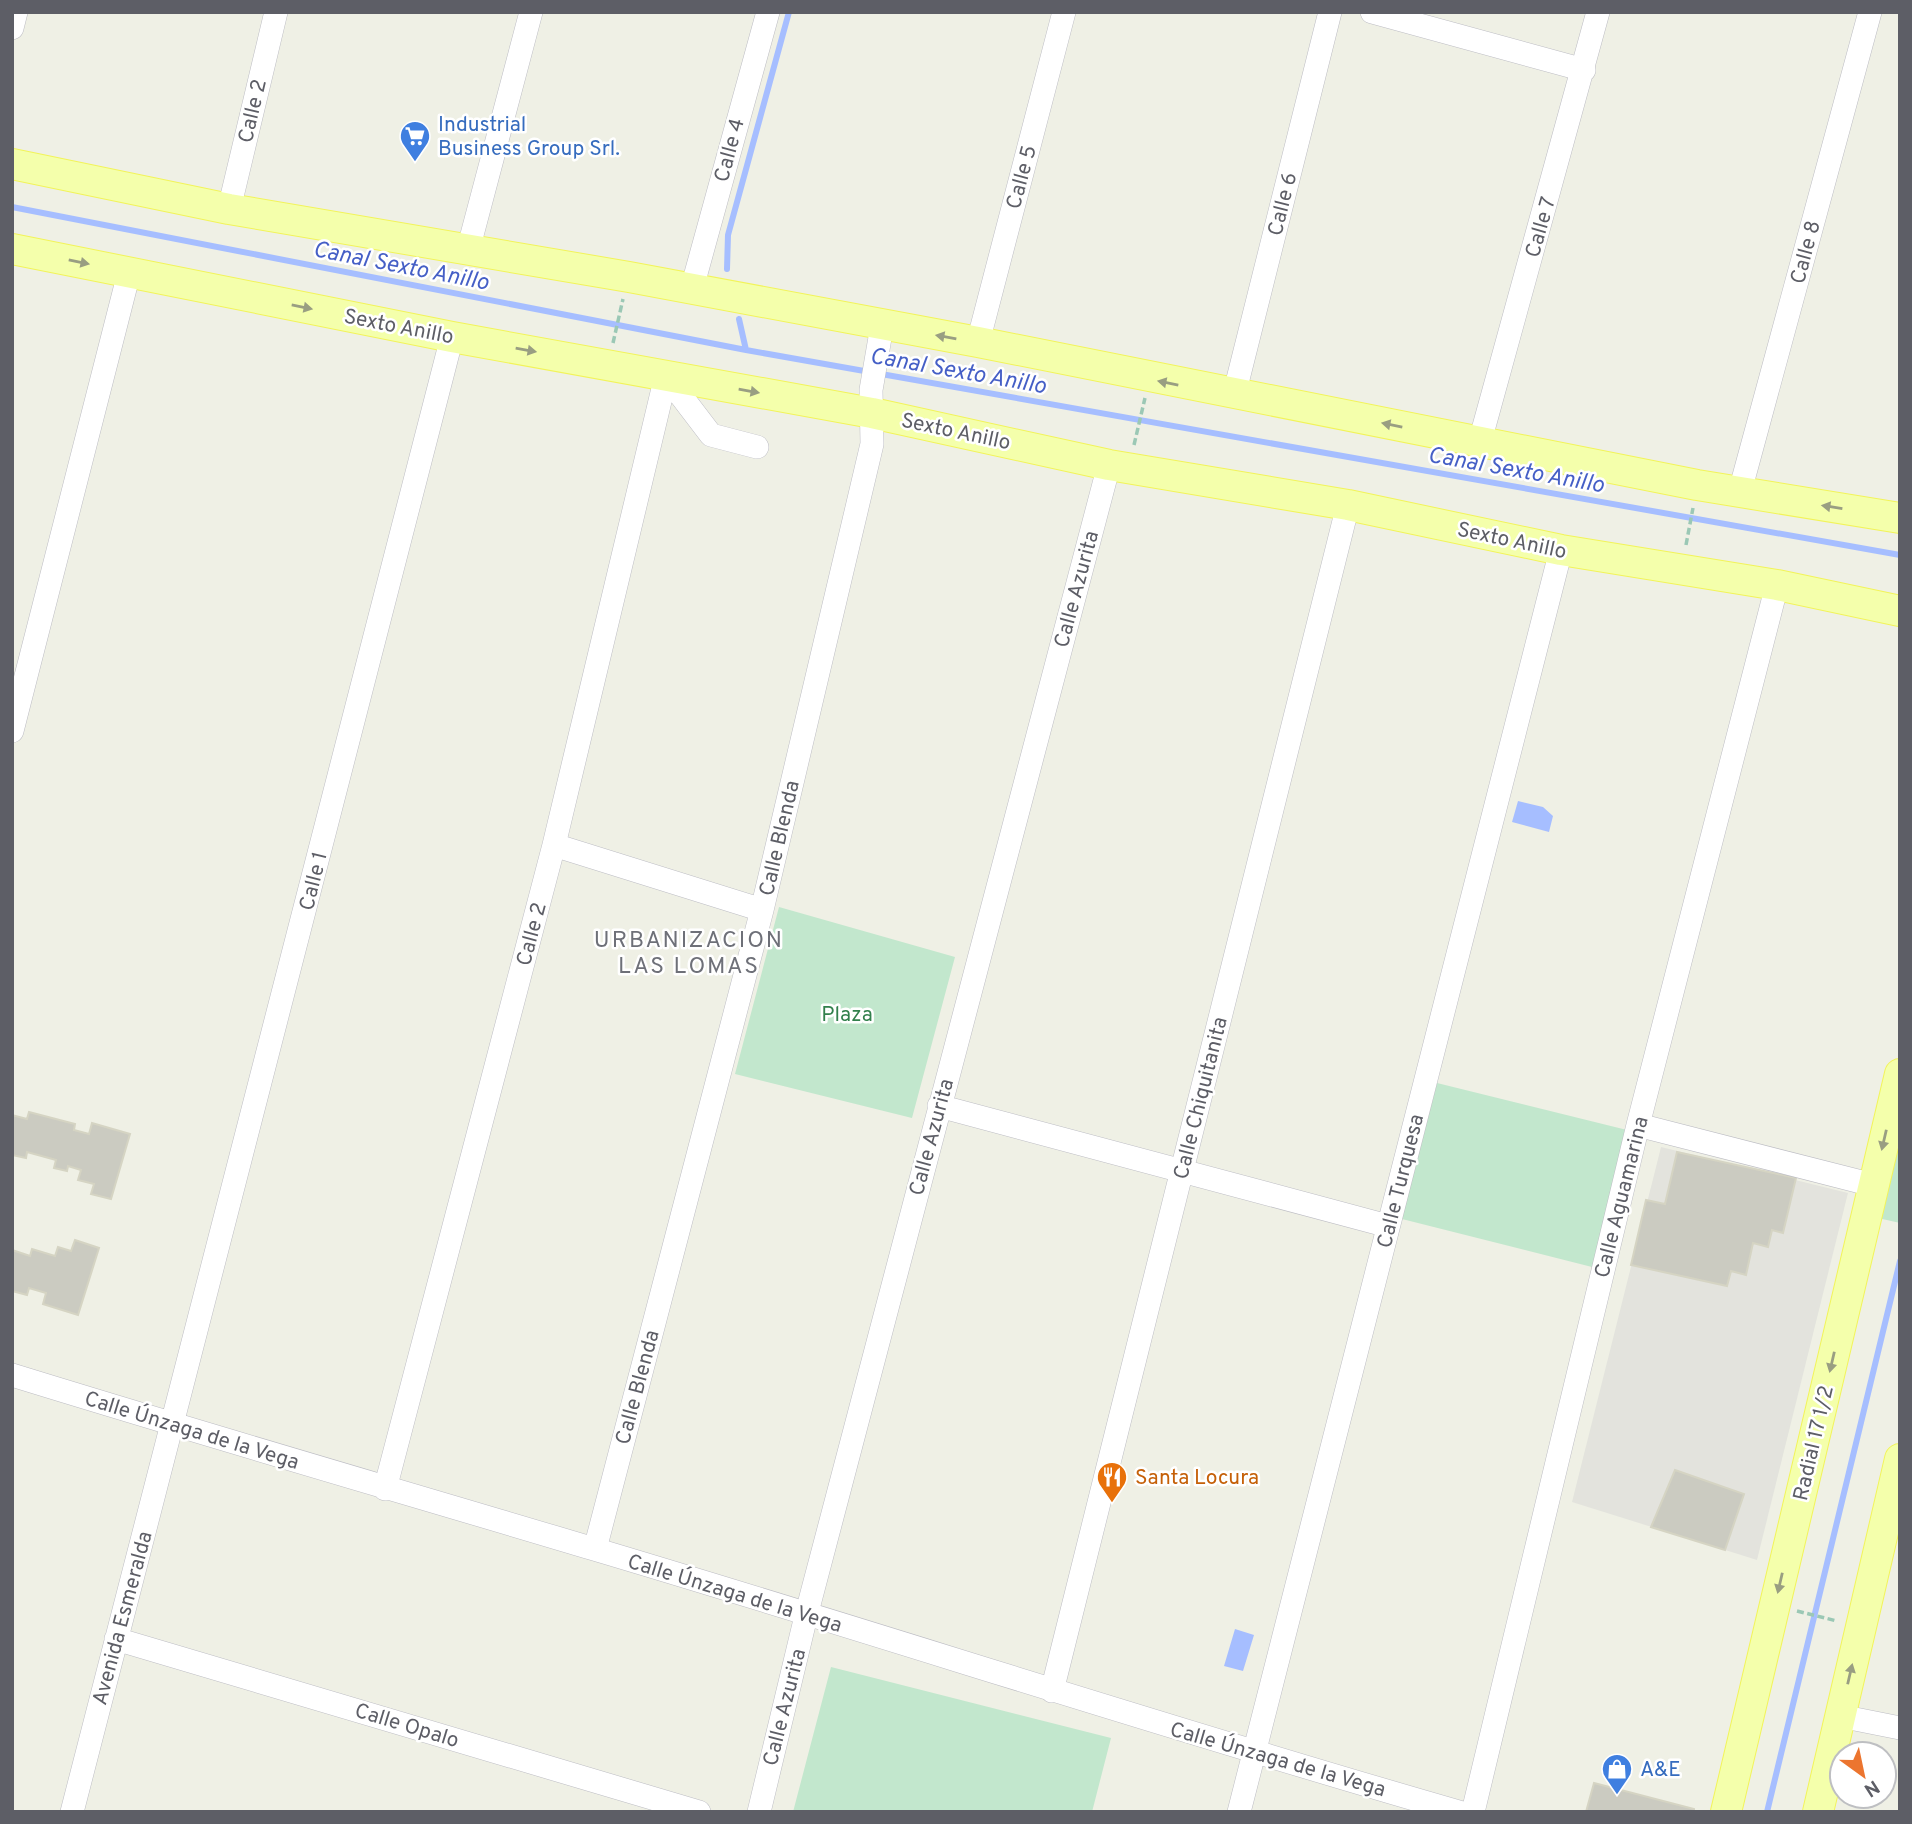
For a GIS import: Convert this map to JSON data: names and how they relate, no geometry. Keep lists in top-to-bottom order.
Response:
{
  "streets": {
    "main road": ["Sexto Anillo", "Radial 17 1/2"],
    "street": [
      "Calle 2",
      "Calle 4",
      "Calle 5",
      "Calle 6",
      "Calle 7",
      "Calle 8",
      "Calle Azurita",
      "Calle Blenda",
      "Calle 1",
      "Calle Chiquitanita",
      "Calle Turquesa",
      "Calle Aguamarina",
      "Calle Únzaga de la Vega",
      "Avenida Esmeralda",
      "Calle Opalo"
    ]
  },
  "crossings": [
    ["Calle 2", "Sexto Anillo"],
    ["Calle 2", "Calle Únzaga de la Vega"],
    ["Sexto Anillo", "Calle Azurita"],
    ["Sexto Anillo", "Calle Blenda"],
    ["Sexto Anillo", "Calle 1"],
    ["Sexto Anillo", "Calle Chiquitanita"],
    ["Sexto Anillo", "Calle Turquesa"],
    ["Sexto Anillo", "Calle Aguamarina"],
    ["Calle Azurita", "Calle Únzaga de la Vega"],
    ["Calle Blenda", "Calle Únzaga de la Vega"],
    ["Calle 1", "Calle Únzaga de la Vega"],
    ["Calle 1", "Avenida Esmeralda"],
    ["Calle Chiquitanita", "Calle Únzaga de la Vega"],
    ["Calle Turquesa", "Calle Únzaga de la Vega"],
    ["Calle Únzaga de la Vega", "Avenida Esmeralda"],
    ["Avenida Esmeralda", "Calle Opalo"]
  ],
  "districts": ["URBANIZACION LAS LOMAS"],
  "water": ["Canal Sexto Anillo"],
  "parks": ["Plaza"],
  "places": {
    "supermarket": ["Industrial Business Group Srl."],
    "restaurant": ["Santa Locura"],
    "shop": ["A&E"]
  },
  "north": "bottom right"
}
